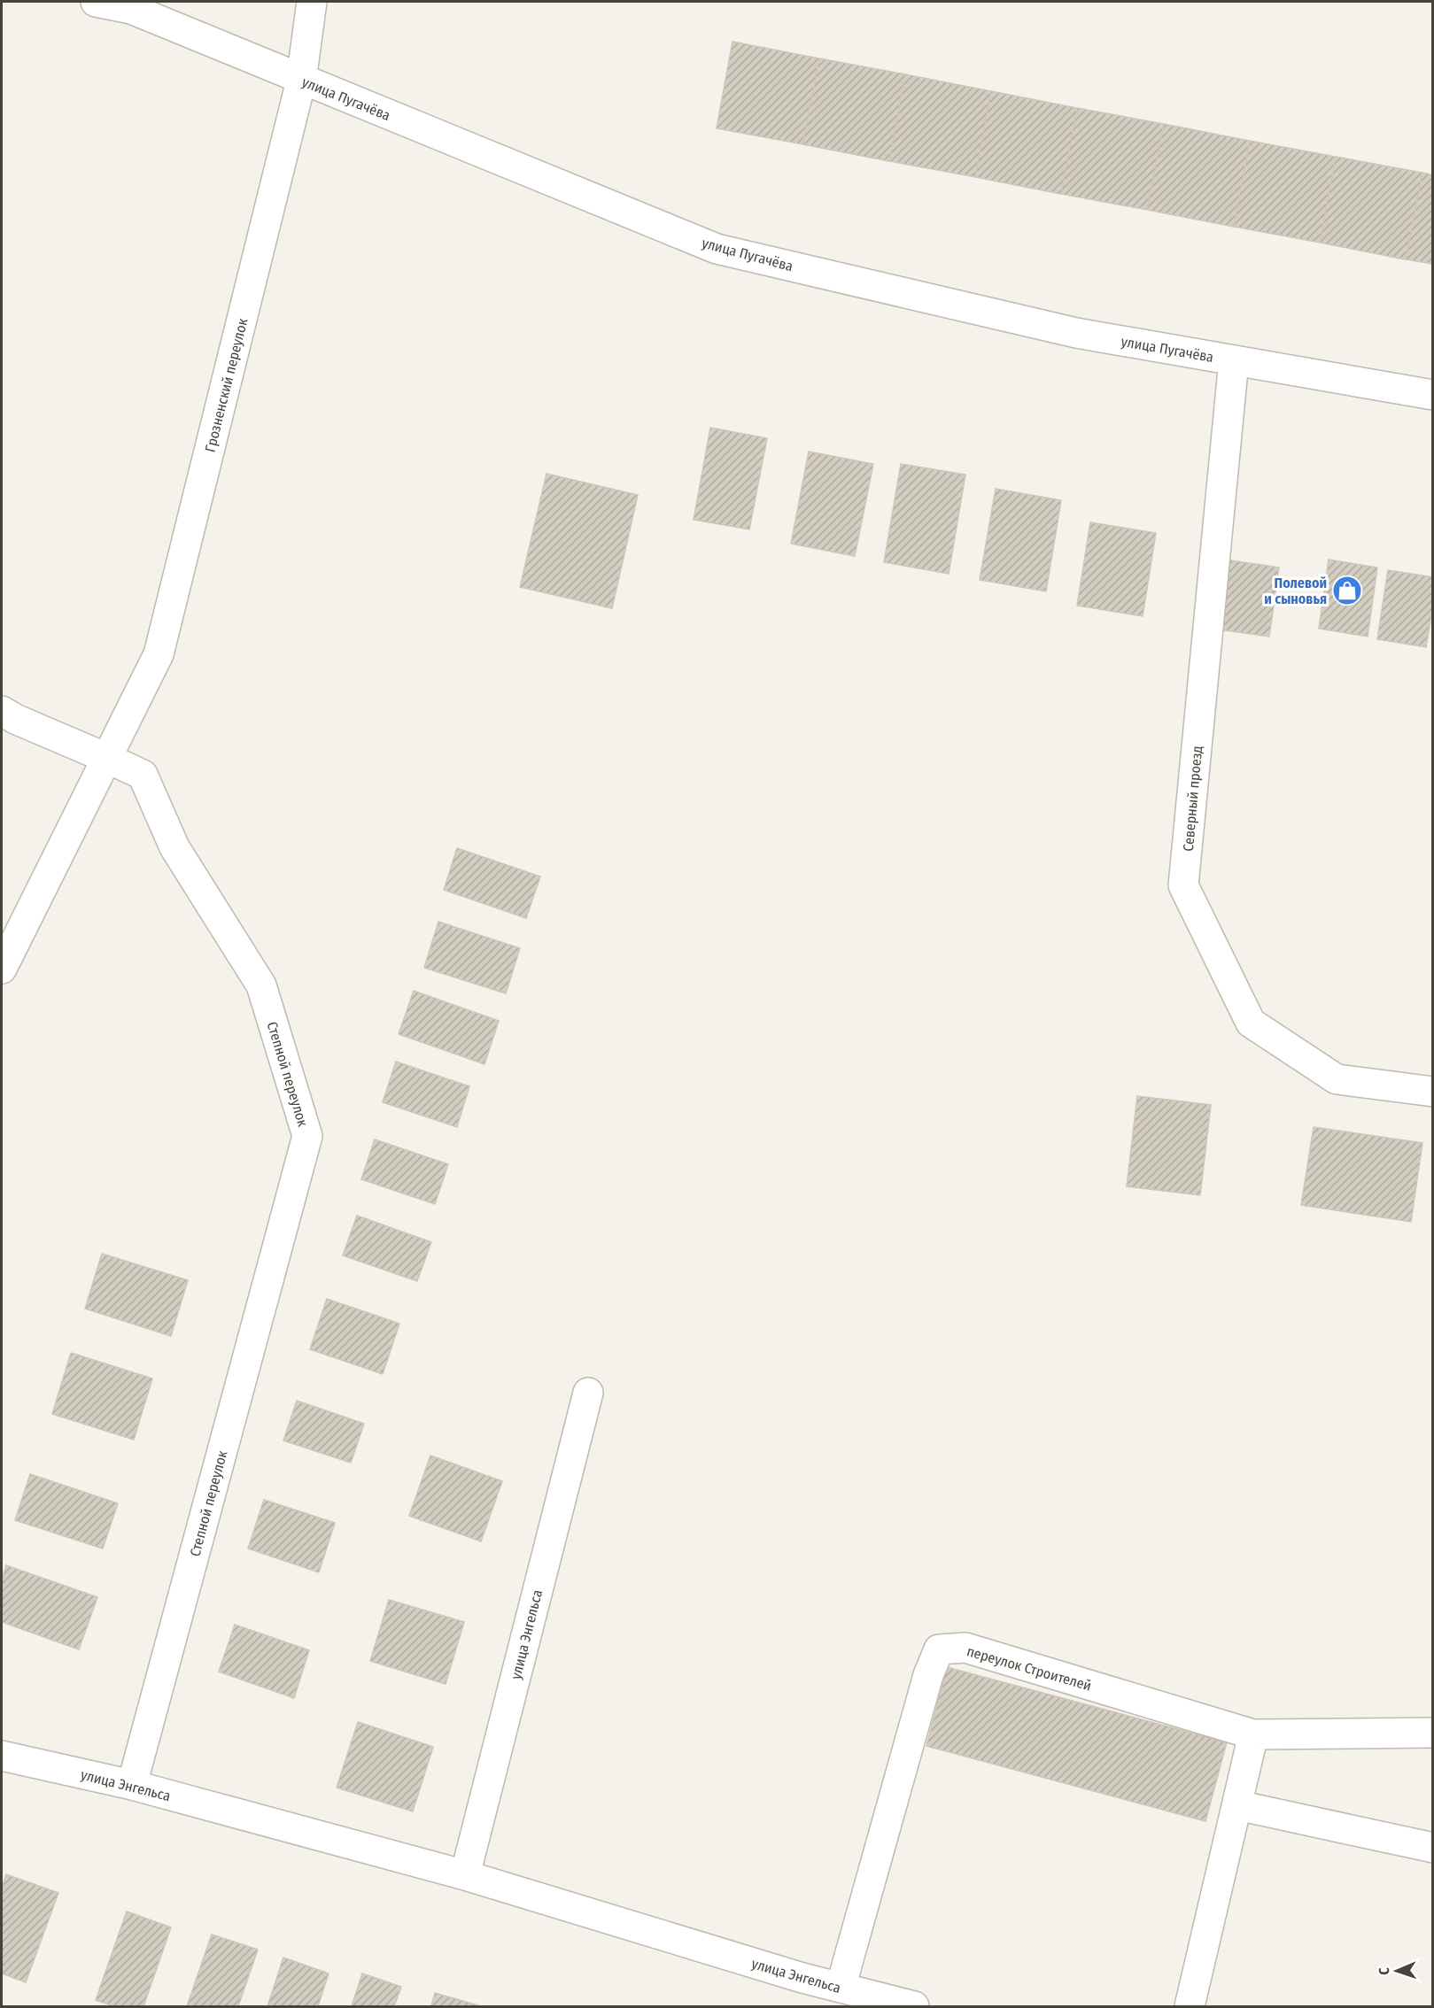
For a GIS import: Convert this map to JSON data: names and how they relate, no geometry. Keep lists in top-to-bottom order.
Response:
{
  "streets": {
    "street": [
      "улица Пугачёва",
      "Грозненский переулок",
      "Северный проезд",
      "Степной переулок",
      "улица Энгельса",
      "переулок Строителей"
    ]
  },
  "crossings": [
    ["улица Пугачёва", "Грозненский переулок"],
    ["улица Пугачёва", "Северный проезд"],
    ["Грозненский переулок", "Степной переулок"],
    ["Степной переулок", "улица Энгельса"],
    ["улица Энгельса", "переулок Строителей"]
  ],
  "places": {
    "shop": ["Полевой и сыновья"]
  },
  "north": "left"
}
